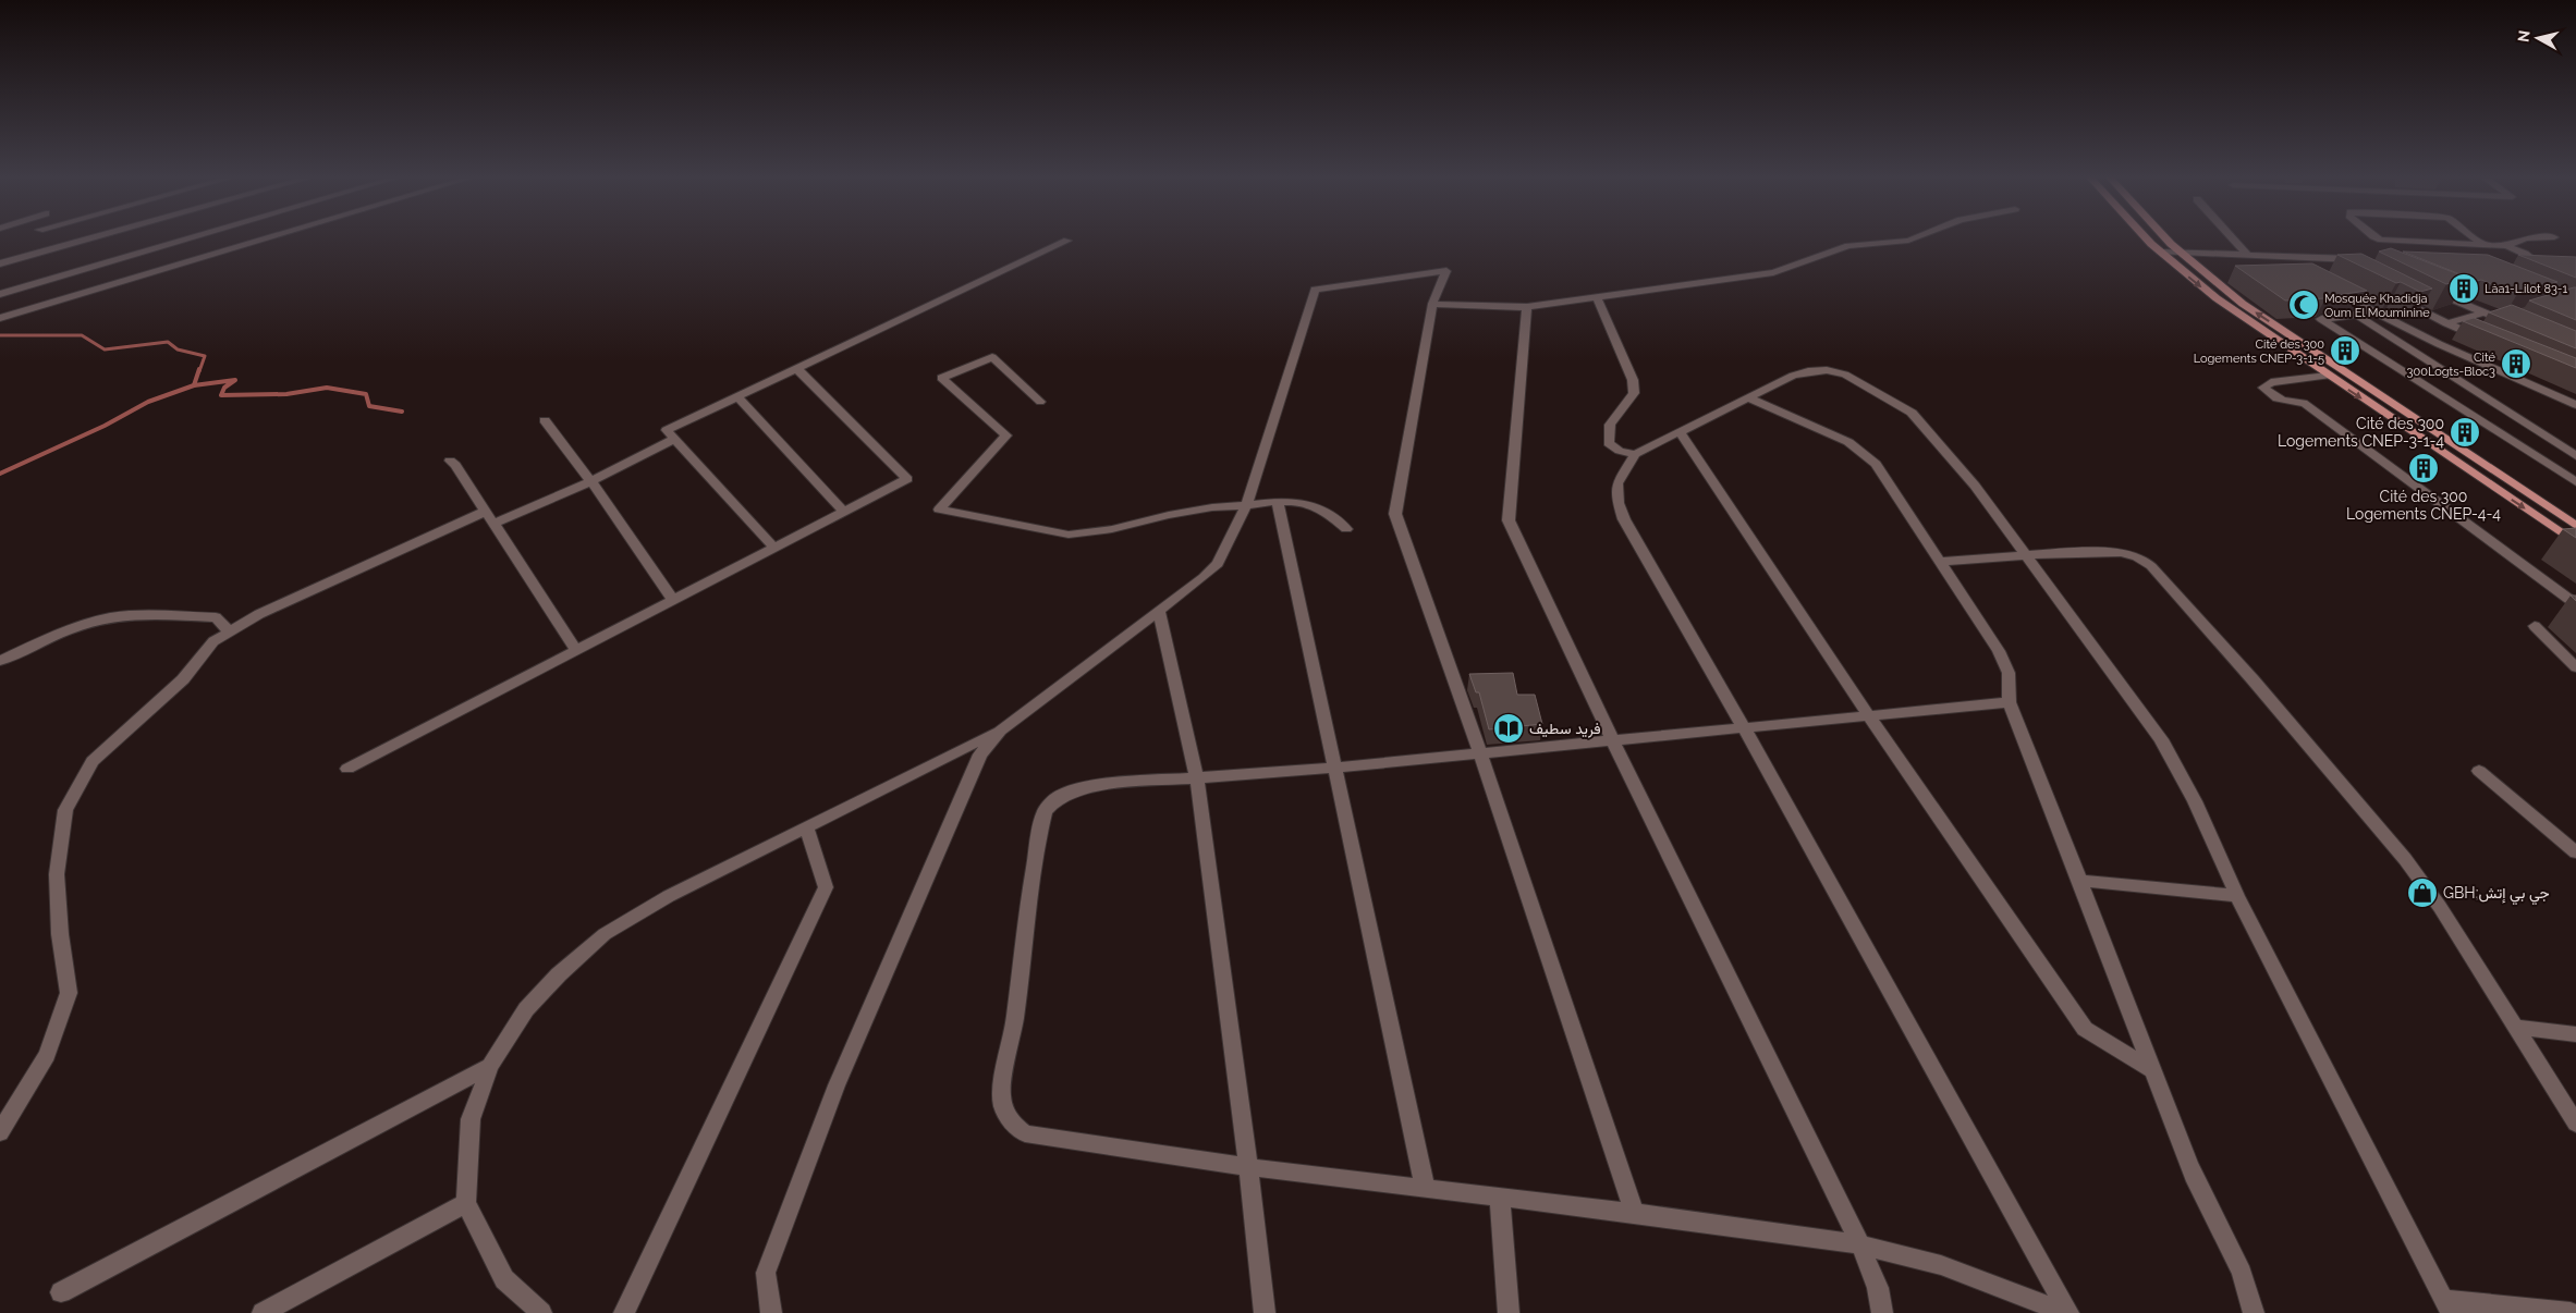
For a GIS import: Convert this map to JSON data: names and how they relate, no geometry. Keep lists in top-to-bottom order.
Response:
{
  "places": {
    "building": [
      "Làa1-L.ilot 83-1",
      "Cité des 300 Logements CNEP-3-1-5",
      "Cité 300Logts-Bloc3",
      "Cité des 300 Logements CNEP-3-1-4",
      "Cité des 300 Logements CNEP-4-4"
    ],
    "mosque": ["Mosquée Khadidja Oum El Mouminine"],
    "library": ["فريد سطيف"],
    "shop": ["GBH;جي بي إتش"]
  },
  "north": "left"
}
